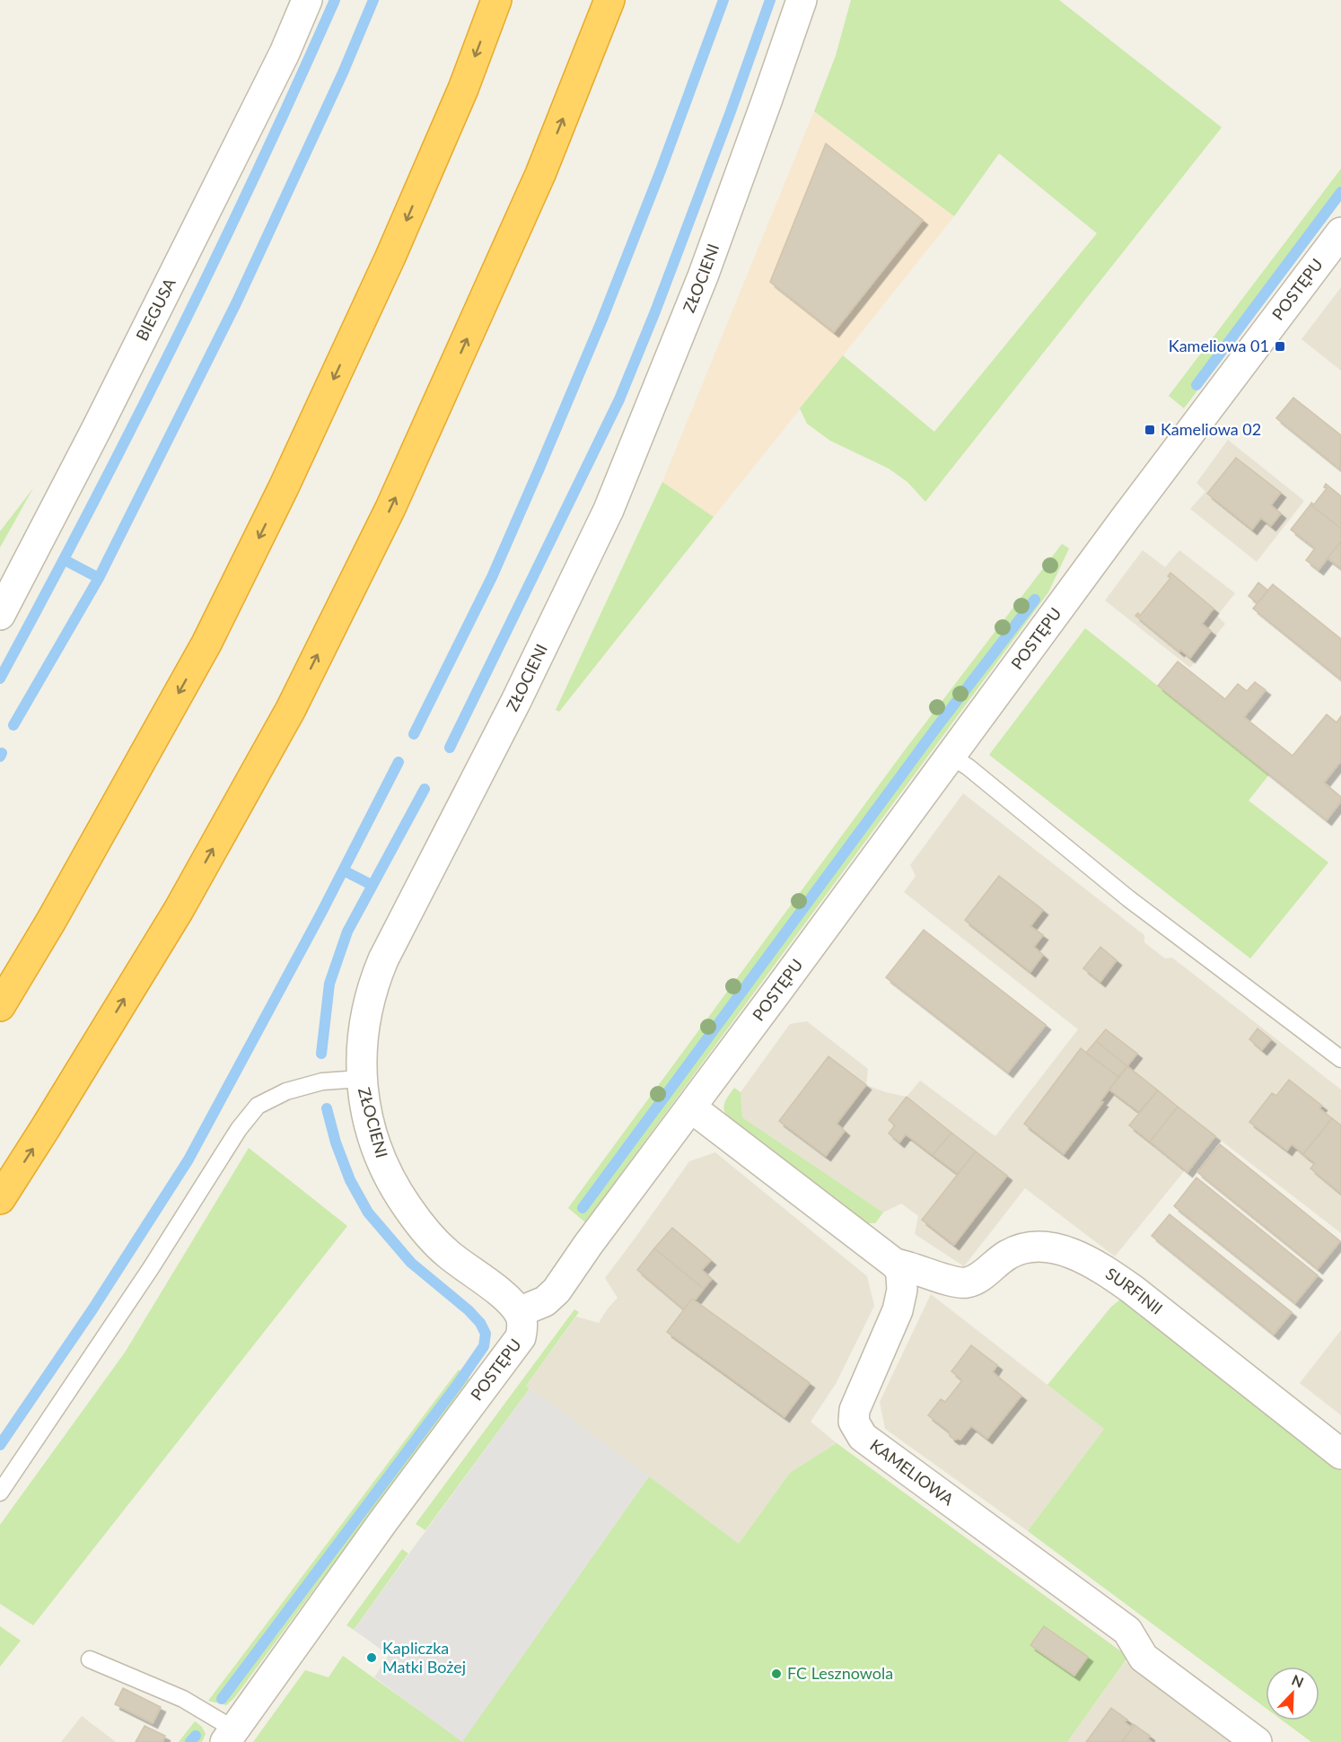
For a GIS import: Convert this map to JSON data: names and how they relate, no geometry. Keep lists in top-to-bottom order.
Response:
{
  "streets": {
    "street": [
      "ZŁOCIENI",
      "POSTĘPU",
      "BIEGUSA",
      "SURFINII",
      "KAMELIOWA"
    ]
  },
  "crossings": [
    ["ZŁOCIENI", "POSTĘPU"],
    ["SURFINII", "KAMELIOWA"]
  ],
  "places": {
    "transit": ["Kameliowa 01", "Kameliowa 02"],
    "other": ["Kapliczka Matki Bożej", "FC Lesznowola"]
  },
  "north": "top right"
}
